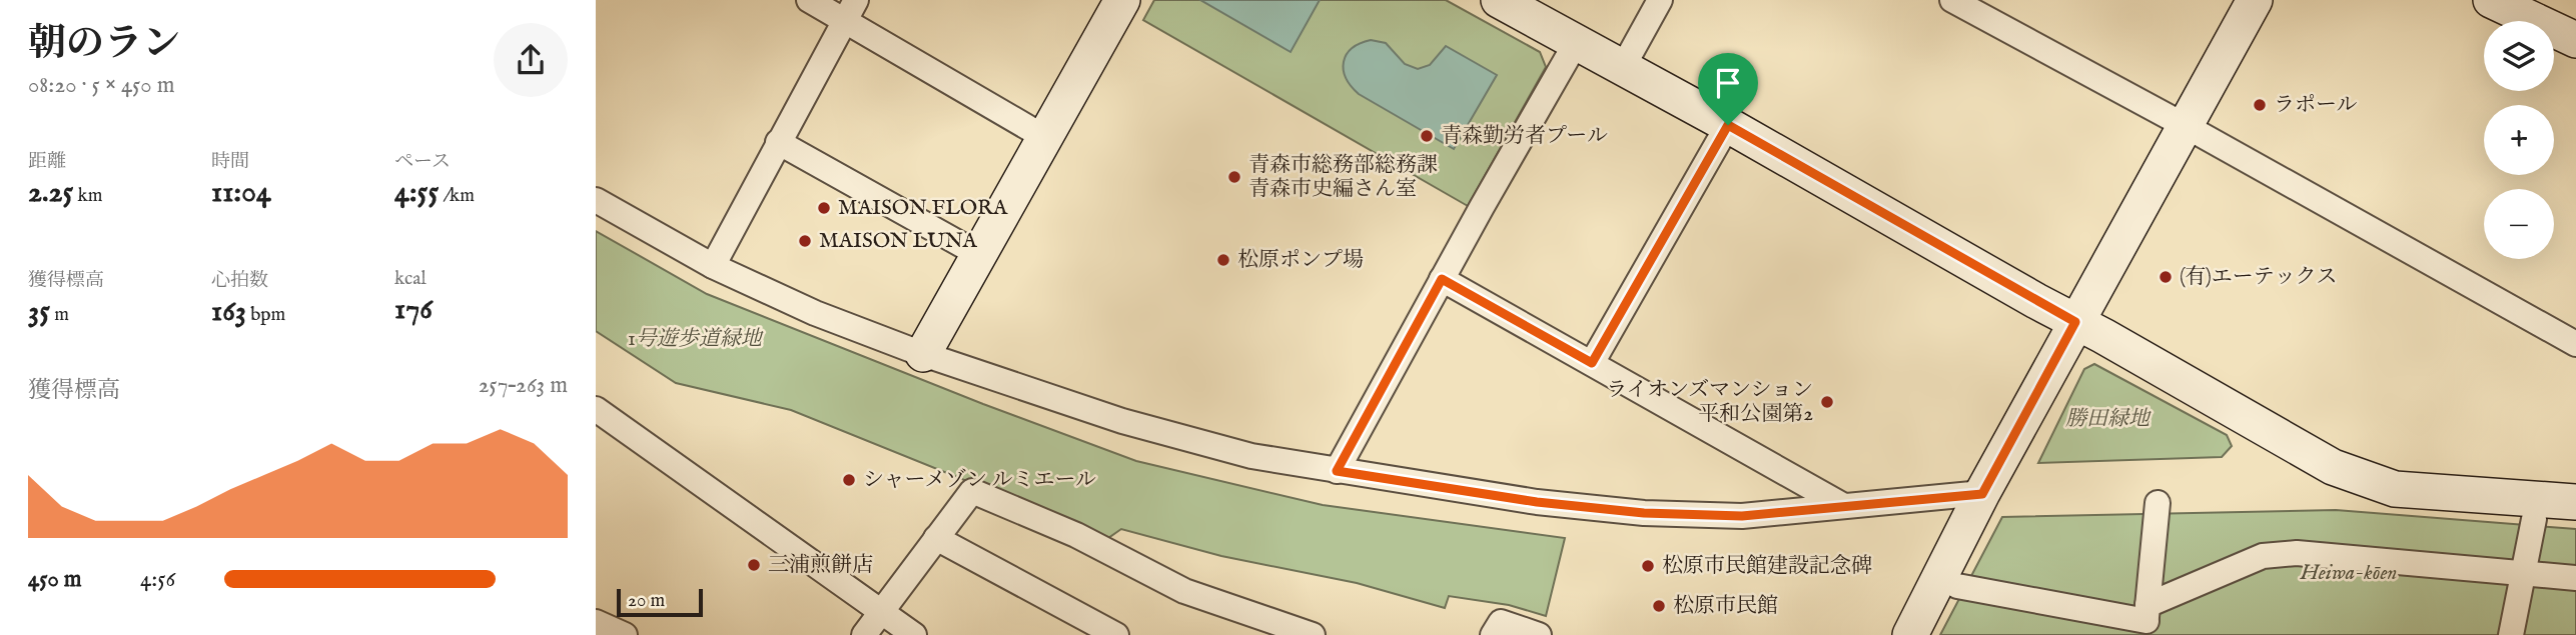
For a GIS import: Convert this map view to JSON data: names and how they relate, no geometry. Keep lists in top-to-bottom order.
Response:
{
  "parks": ["1号遊歩道緑地", "勝田緑地", "Heiwa-kōen"],
  "places": [
    "ラポール",
    "青森勤労者プール",
    "青森市総務部総務課 青森市史編さん室",
    "MAISON FLORA",
    "MAISON LUNA",
    "松原ポンプ場",
    "(有)エーテックス",
    "ライオンズマンション 平和公園第2",
    "シャーメゾン ルミエール",
    "三浦煎餅店",
    "松原市民館建設記念碑",
    "松原市民館"
  ],
  "scale_bar": "20 m",
  "page": {
    "heading": ["朝のラン", "08:20 · 5 × 450 m"],
    "map_buttons": ["+", "−"],
    "stats": [
      ["距離", "2.25 km"],
      ["時間", "11:04"],
      ["ペース", "4:55 /km"],
      ["獲得標高", "35 m"],
      ["心拍数", "163 bpm"],
      ["kcal", "176"]
    ],
    "chart": ["獲得標高", "257–263 m"],
    "list": [
      {
        "name": "450 m",
        "note": "4:56"
      }
    ],
    "scale": "20 m"
  }
}
